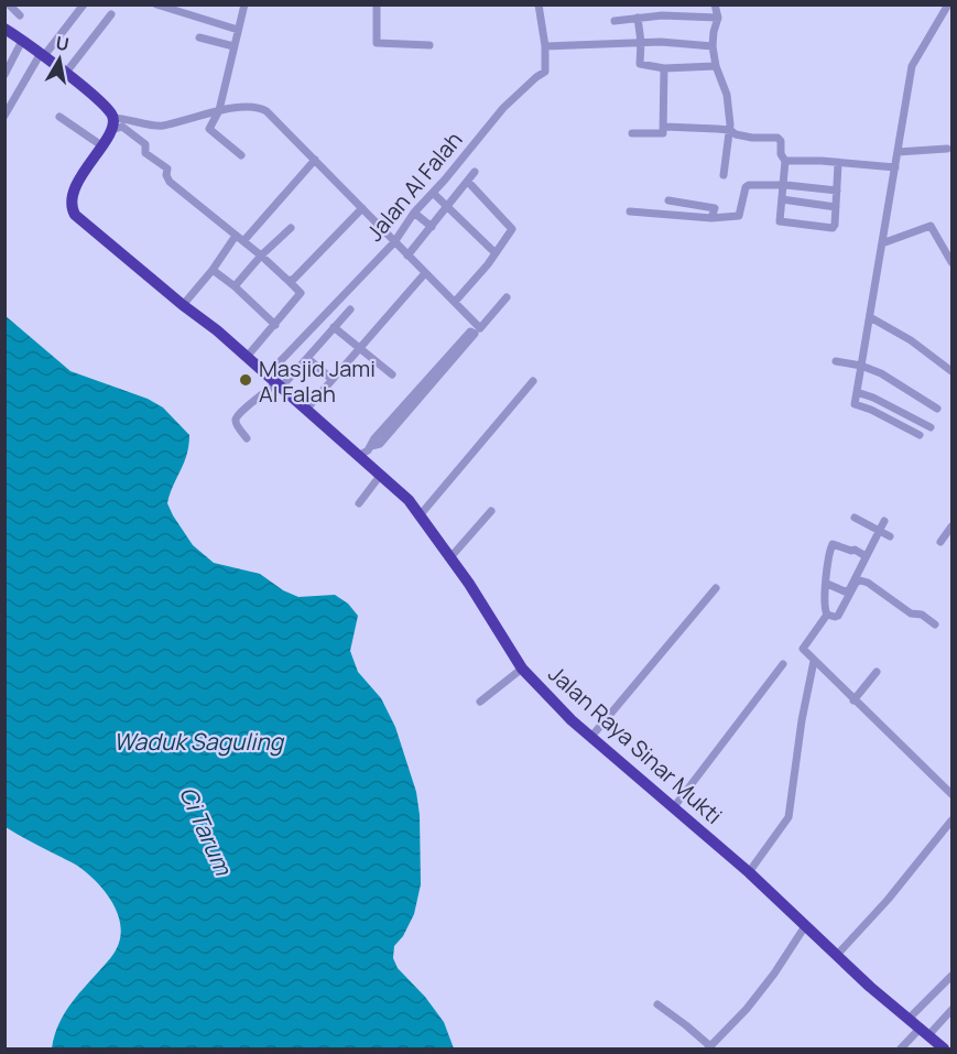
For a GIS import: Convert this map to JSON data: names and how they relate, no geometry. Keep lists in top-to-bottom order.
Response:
{
  "streets": {
    "highway": ["Jalan Raya Sinar Mukti"],
    "street": ["Jalan Al Falah"]
  },
  "crossings": [
    ["Jalan Al Falah", "Jalan Raya Sinar Mukti"]
  ],
  "water": ["Waduk Saguling", "Ci Tarum"],
  "places": ["Masjid Jami Al Falah"],
  "north": "top"
}
